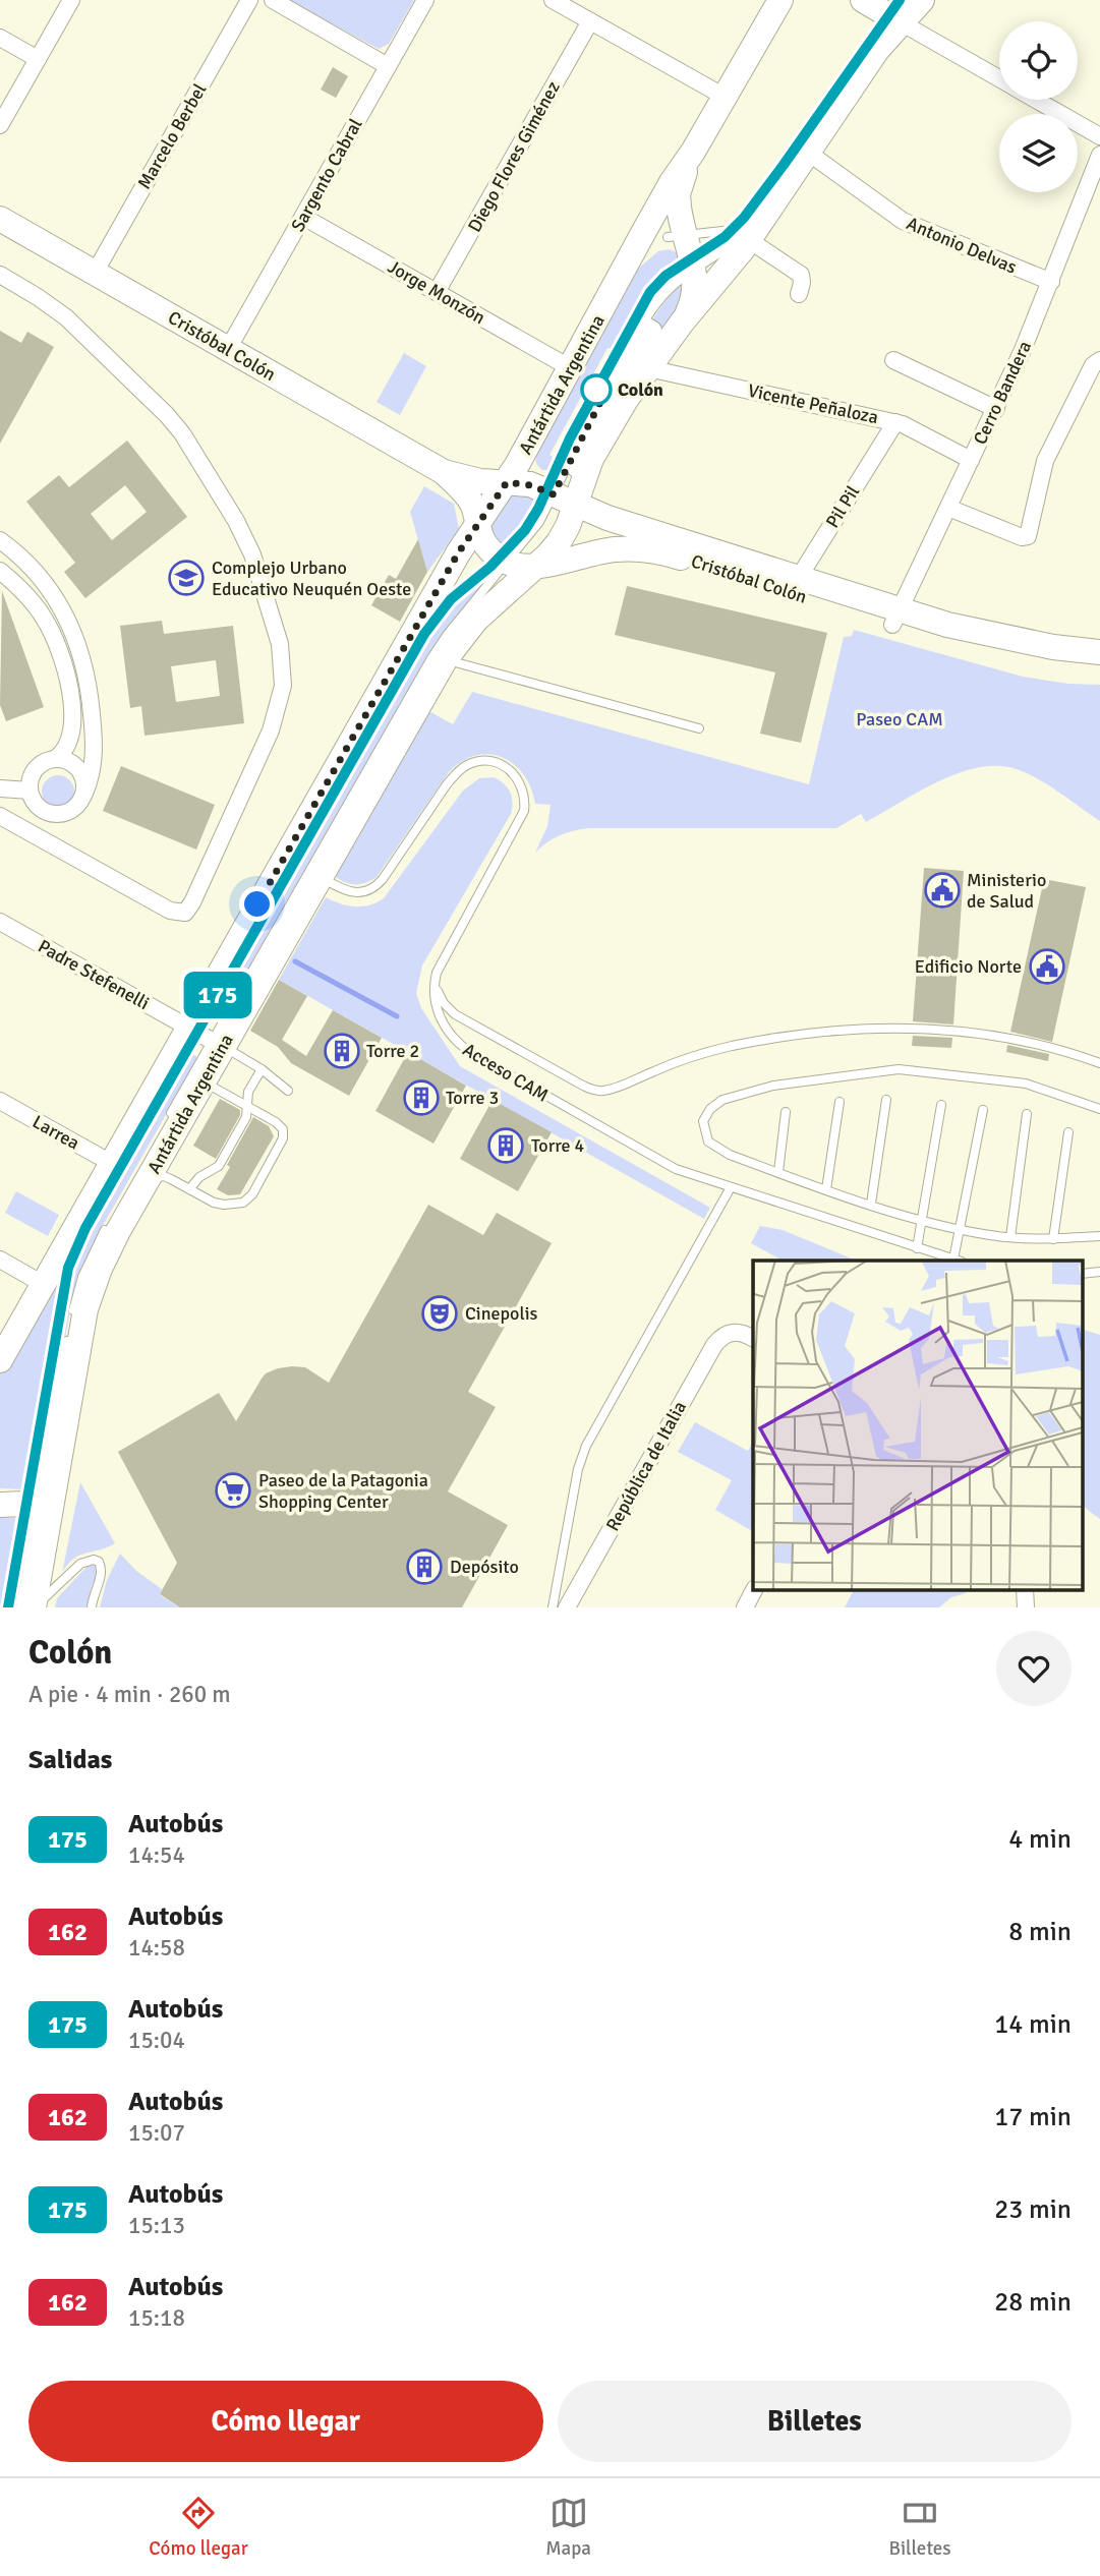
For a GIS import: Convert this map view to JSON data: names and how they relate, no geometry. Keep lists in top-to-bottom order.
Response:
{
  "streets": {
    "main road": ["Cristóbal Colón", "Antártida Argentina"],
    "street": [
      "Marcelo Berbel",
      "Diego Flores Giménez",
      "Sargento Cabral",
      "Antonio Delvas",
      "Jorge Monzón",
      "Cerro Bandera",
      "Vicente Peñaloza",
      "Pil Pil",
      "Padre Stefenelli",
      "Larrea",
      "República de Italia"
    ],
    "lane": ["Acceso CAM"]
  },
  "crossings": [
    ["Marcelo Berbel", "Cristóbal Colón"],
    ["Diego Flores Giménez", "Jorge Monzón"],
    ["Sargento Cabral", "Jorge Monzón"],
    ["Sargento Cabral", "Cristóbal Colón"],
    ["Antonio Delvas", "Cerro Bandera"],
    ["Jorge Monzón", "Antártida Argentina"],
    ["Cristóbal Colón", "Antártida Argentina"],
    ["Cristóbal Colón", "Cerro Bandera"],
    ["Cristóbal Colón", "Pil Pil"],
    ["Antártida Argentina", "Padre Stefenelli"],
    ["Antártida Argentina", "Larrea"],
    ["Cerro Bandera", "Vicente Peñaloza"],
    ["Vicente Peñaloza", "Pil Pil"]
  ],
  "parks": ["Paseo CAM"],
  "places": {
    "other": ["Colón"],
    "school or university": ["Complejo Urbano Educativo Neuquén Oeste"],
    "public building": ["Ministerio de Salud", "Edificio Norte"],
    "building": [
      "Torre 2",
      "Torre 3",
      "Torre 4",
      "Depósito"
    ],
    "theatre": ["Cinepolis"],
    "supermarket": ["Paseo de la Patagonia Shopping Center"]
  },
  "lines": ["bus line 175"],
  "page": {
    "on_map": "175",
    "heading": [
      ["Colón", "A pie · 4 min · 260 m"],
      "Salidas"
    ],
    "list": [
      {
        "mark": "175",
        "name": "Autobús",
        "note": "14:54",
        "value": "4 min"
      },
      {
        "mark": "162",
        "name": "Autobús",
        "note": "14:58",
        "value": "8 min"
      },
      {
        "mark": "175",
        "name": "Autobús",
        "note": "15:04",
        "value": "14 min"
      },
      {
        "mark": "162",
        "name": "Autobús",
        "note": "15:07",
        "value": "17 min"
      },
      {
        "mark": "175",
        "name": "Autobús",
        "note": "15:13",
        "value": "23 min"
      },
      {
        "mark": "162",
        "name": "Autobús",
        "note": "15:18",
        "value": "28 min"
      }
    ],
    "buttons": ["Cómo llegar", "Billetes"],
    "tabs": ["Cómo llegar", "Mapa", "Billetes"]
  }
}
